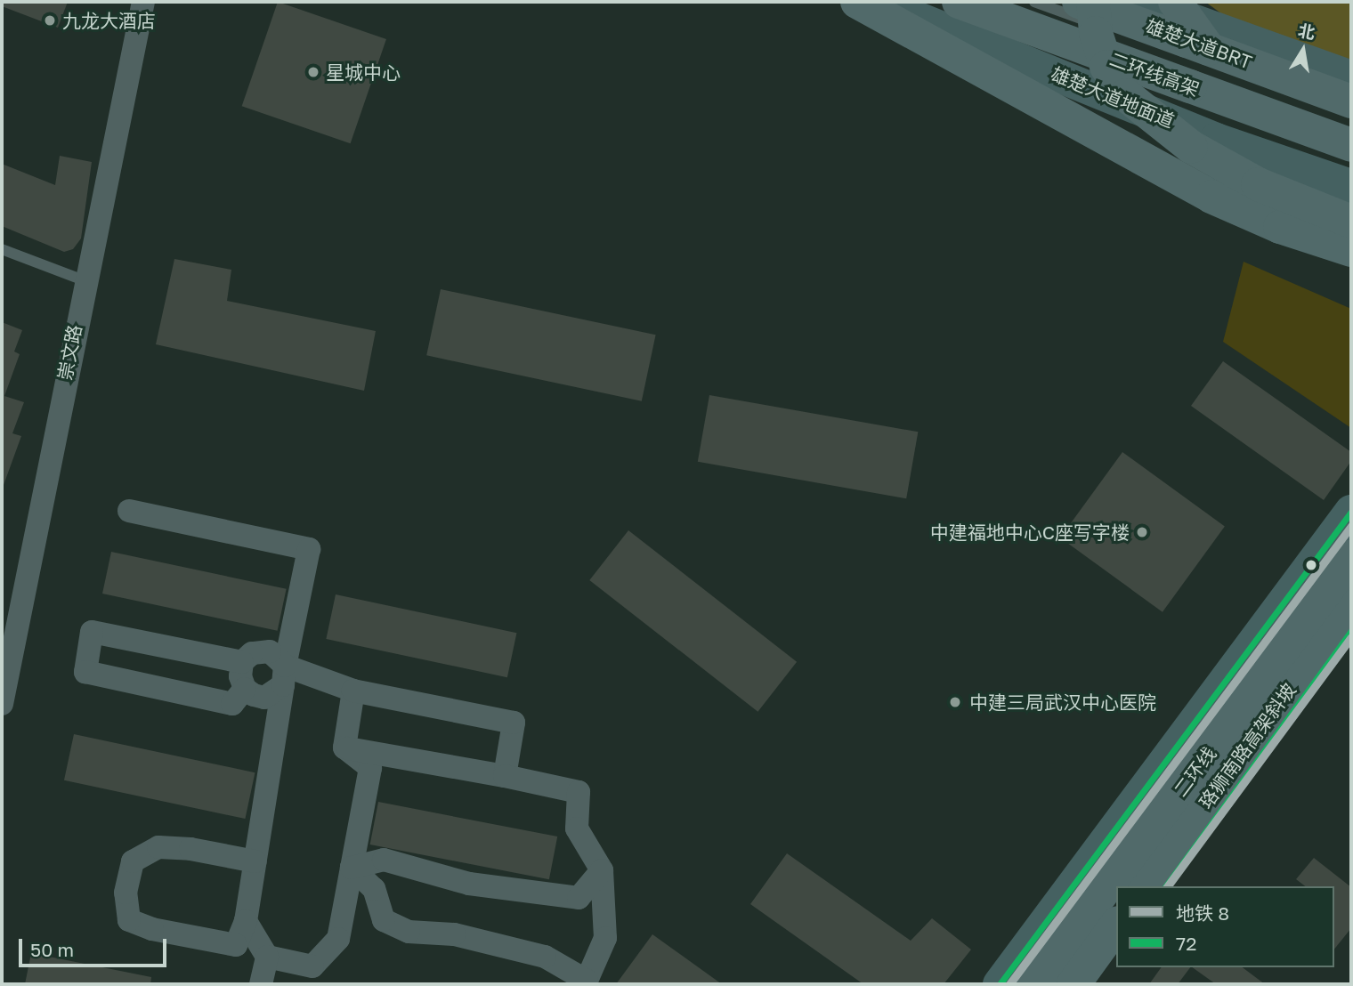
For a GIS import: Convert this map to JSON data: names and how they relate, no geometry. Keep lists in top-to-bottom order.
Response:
{
  "streets": {
    "highway": ["二环线高架", "珞狮南路高架斜坡", "二环线"],
    "main road": ["雄楚大道地面道"],
    "street": ["崇文路"]
  },
  "places": [
    "九龙大酒店",
    "星城中心",
    "中建福地中心C座写字楼",
    "中建三局武汉中心医院"
  ],
  "lines": ["transit line 72", "metro line 8"],
  "legend": ["地铁 8", "72"],
  "scale_bar": "50 m",
  "north": "top"
}
